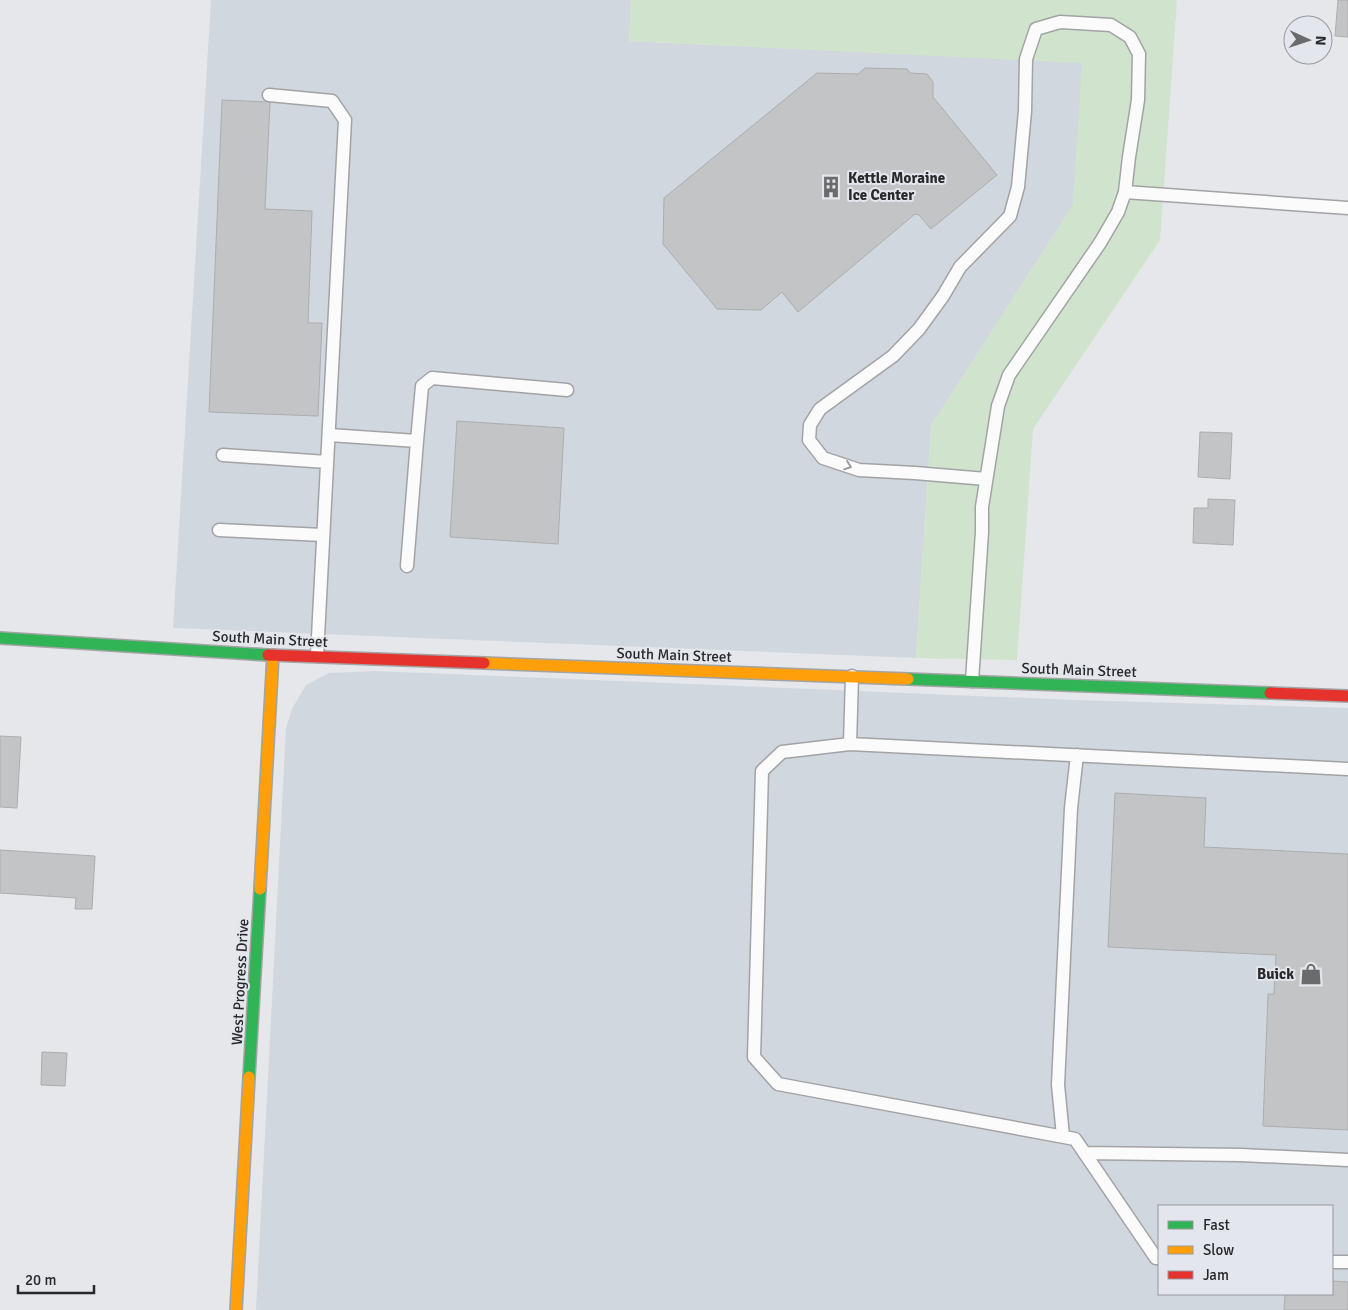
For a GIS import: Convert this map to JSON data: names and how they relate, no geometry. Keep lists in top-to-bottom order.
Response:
{
  "streets": {
    "main road": ["South Main Street", "West Progress Drive"]
  },
  "crossings": [
    ["South Main Street", "West Progress Drive"]
  ],
  "places": {
    "building": ["Kettle Moraine Ice Center"],
    "shop": ["Buick"]
  },
  "legend": ["Fast", "Slow", "Jam"],
  "scale_bar": "20 m",
  "north": "right"
}
